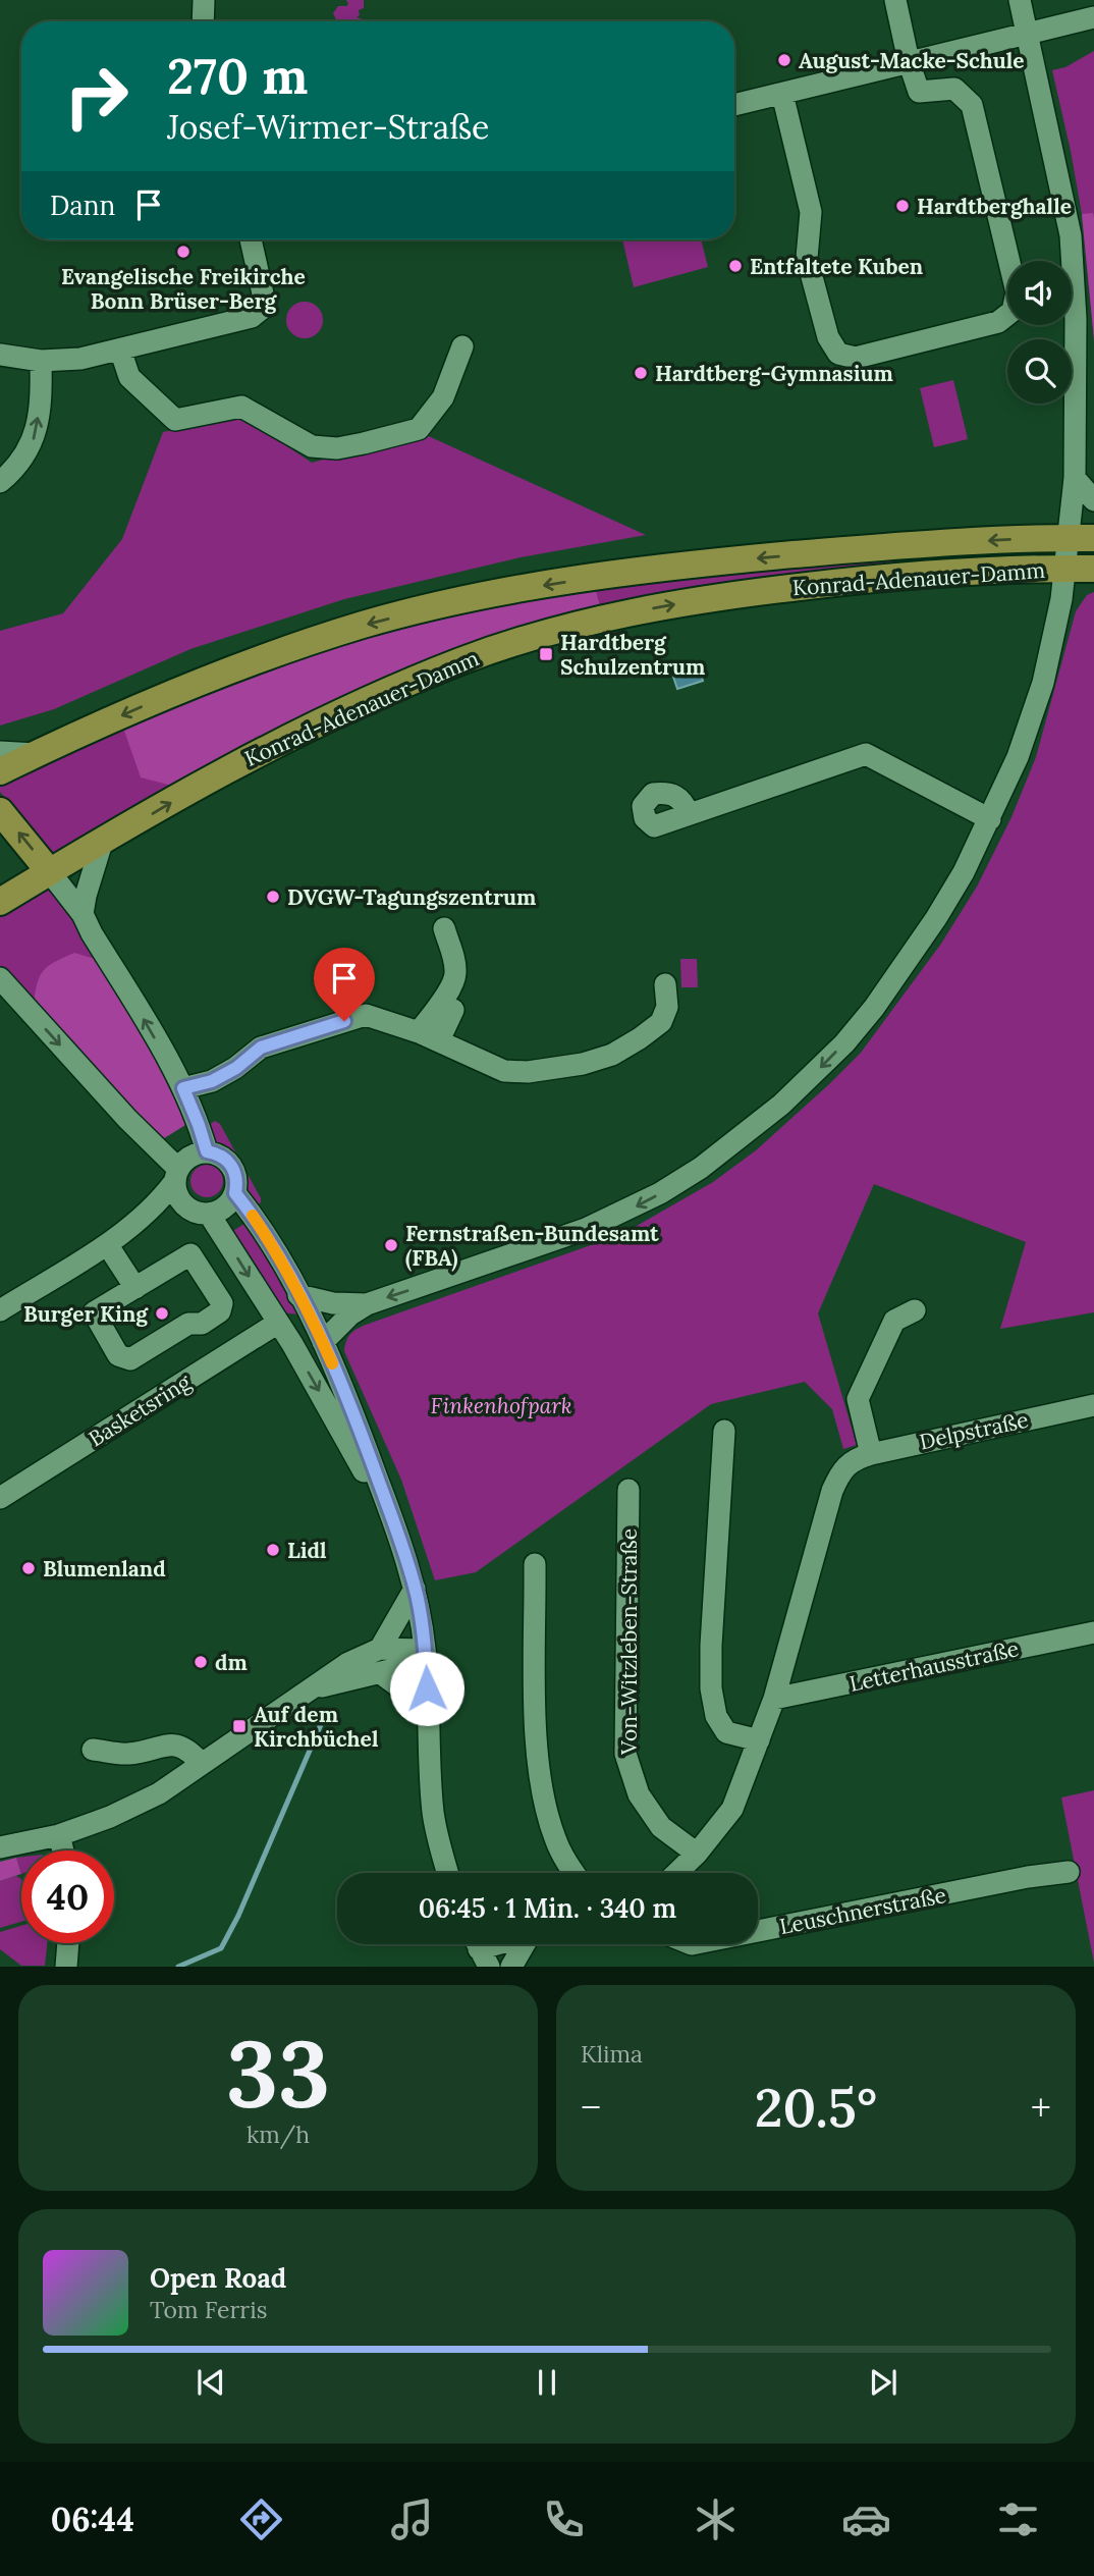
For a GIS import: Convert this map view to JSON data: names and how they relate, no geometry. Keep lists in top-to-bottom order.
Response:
{
  "streets": {
    "main road": ["Konrad-Adenauer-Damm"],
    "street": [
      "Basketsring",
      "Delpstraße",
      "Von-Witzleben-Straße",
      "Letterhausstraße",
      "Leuschnerstraße"
    ]
  },
  "parks": ["Finkenhofpark"],
  "places": {
    "other": [
      "August-Macke-Schule",
      "Hardtberghalle",
      "Evangelische Freikirche Bonn Brüser-Berg",
      "Entfaltete Kuben",
      "Hardtberg-Gymnasium",
      "DVGW-Tagungszentrum",
      "Fernstraßen-Bundesamt (FBA)",
      "Burger King",
      "Lidl",
      "Blumenland",
      "dm"
    ],
    "transit": ["Hardtberg Schulzentrum", "Auf dem Kirchbüchel"]
  },
  "page": {
    "turn": ["270 m", "Josef-Wirmer-Straße"],
    "then": "Dann",
    "limit": "40",
    "trip": "06:45 · 1 Min. · 340 m",
    "tile": [
      ["33", "km/h"],
      "Klima"
    ],
    "heat": ["−", "20.5°", "+"],
    "song": ["Open Road", "Tom Ferris"],
    "tabs": "06:44"
  }
}
